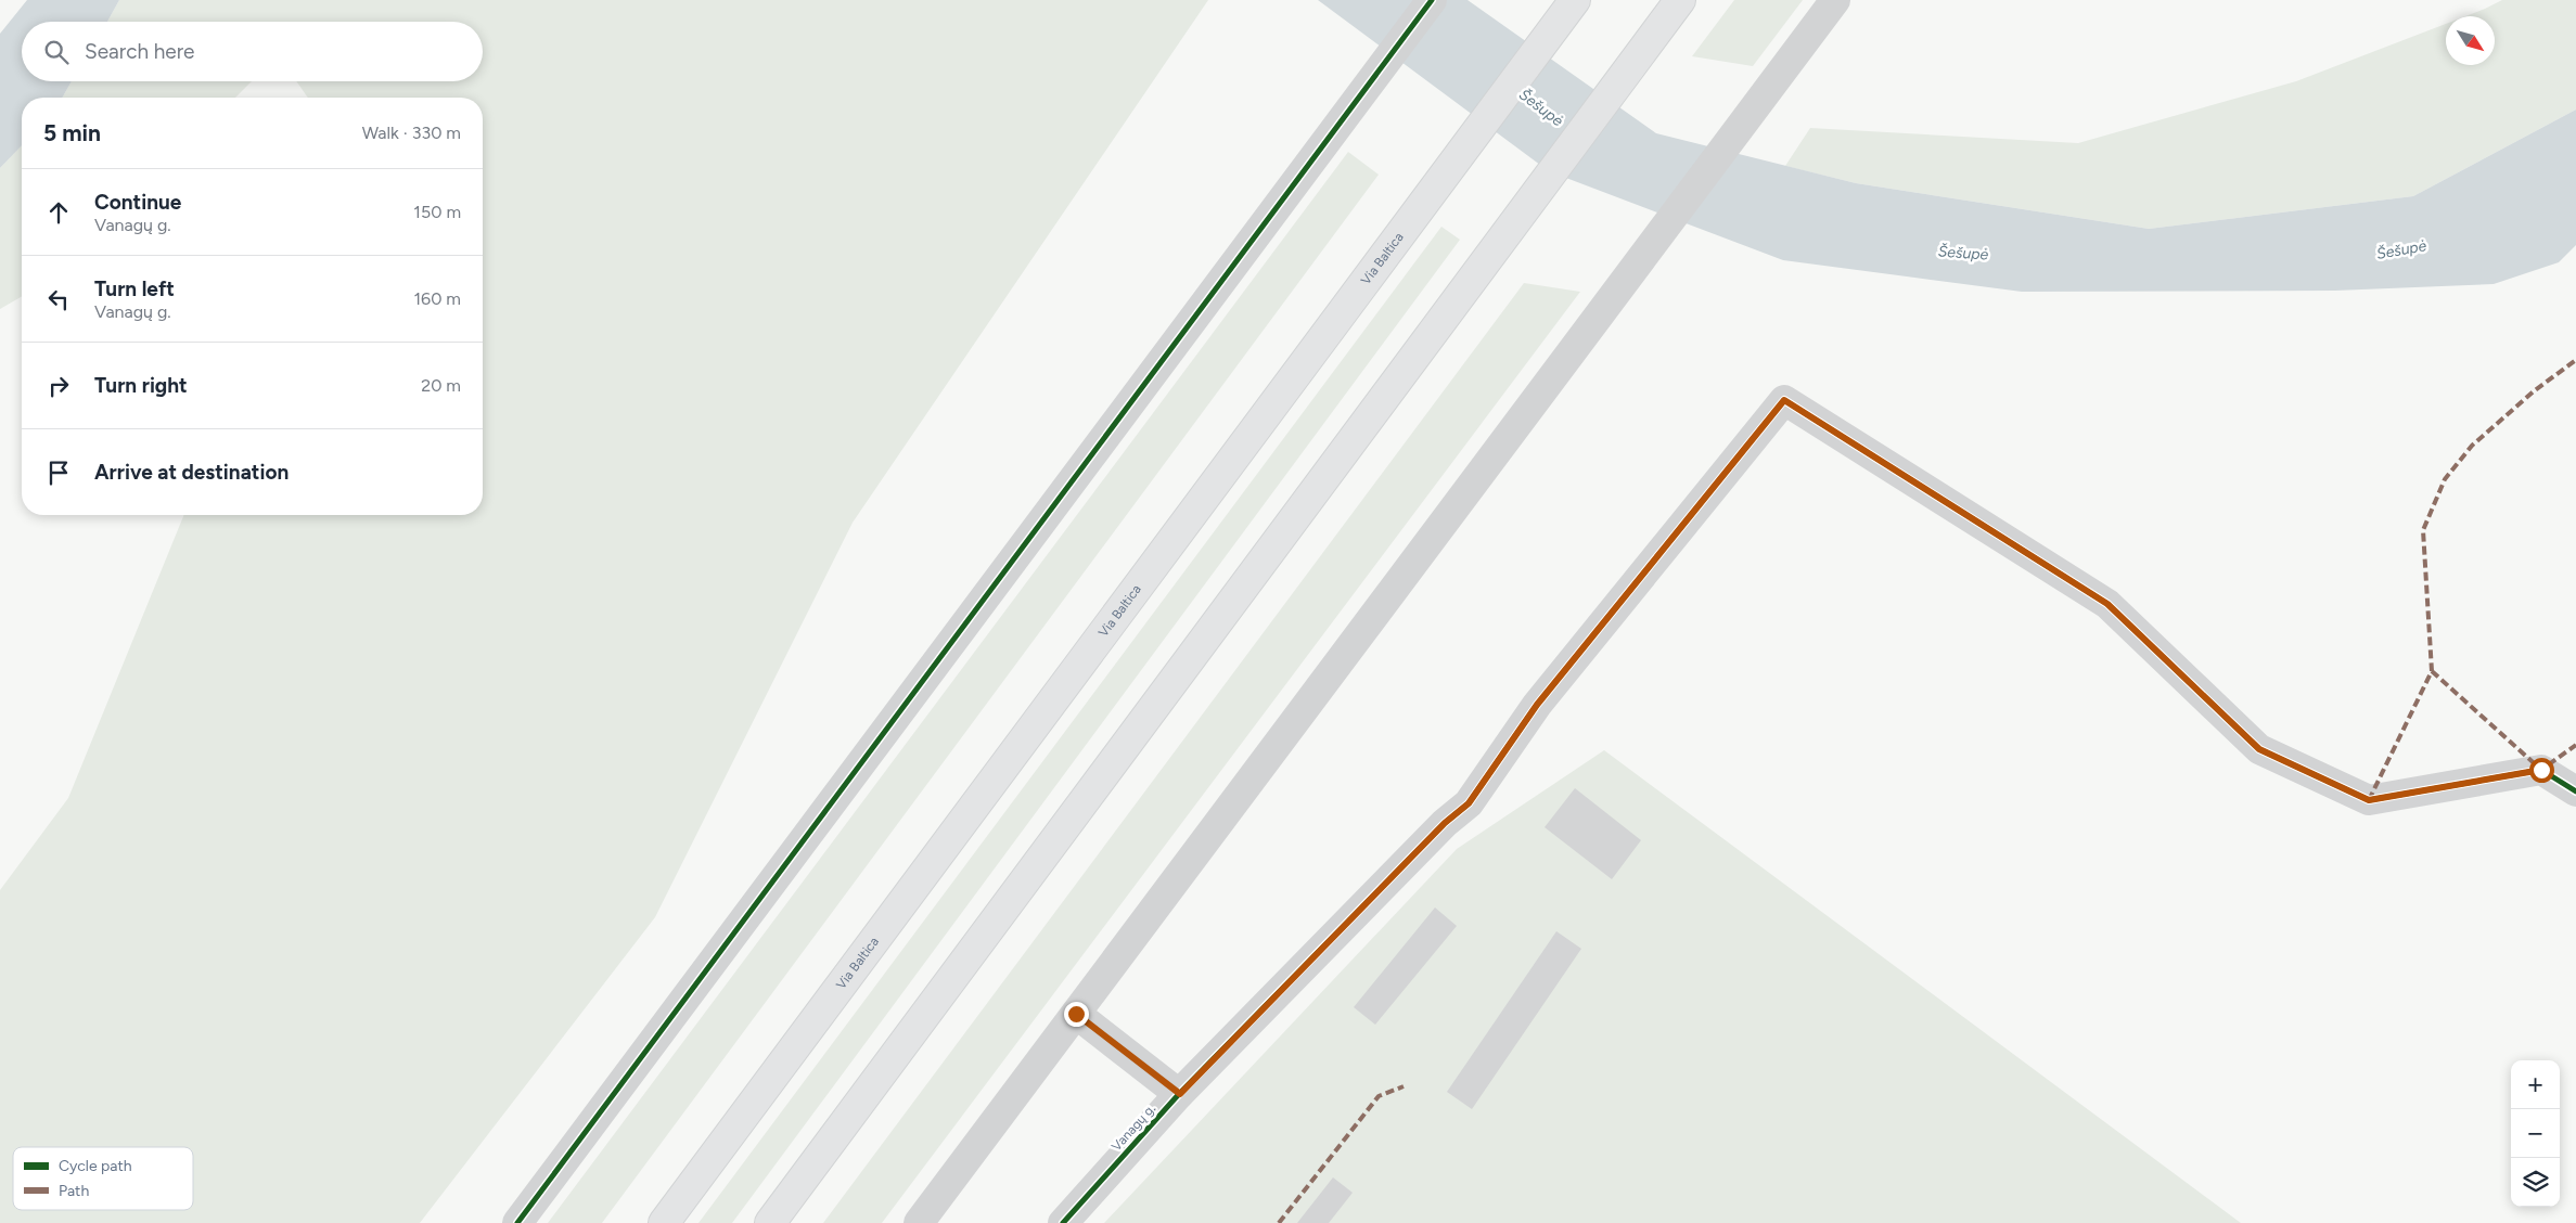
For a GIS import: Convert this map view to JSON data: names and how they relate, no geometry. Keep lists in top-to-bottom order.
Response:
{
  "streets": {
    "highway": ["Via Baltica"],
    "street": ["Vanagų g."]
  },
  "water": ["Šešupė"],
  "legend": ["Cycle path", "Path"],
  "north": "bottom right",
  "page": {
    "search": "Search here",
    "heading": ["5 min", "Walk · 330 m"],
    "list": [
      ["Continue", "Vanagų g.", "150 m"],
      ["Turn left", "Vanagų g.", "160 m"],
      ["Turn right", "20 m"],
      "Arrive at destination"
    ],
    "map_buttons": ["+", "−"]
  }
}
